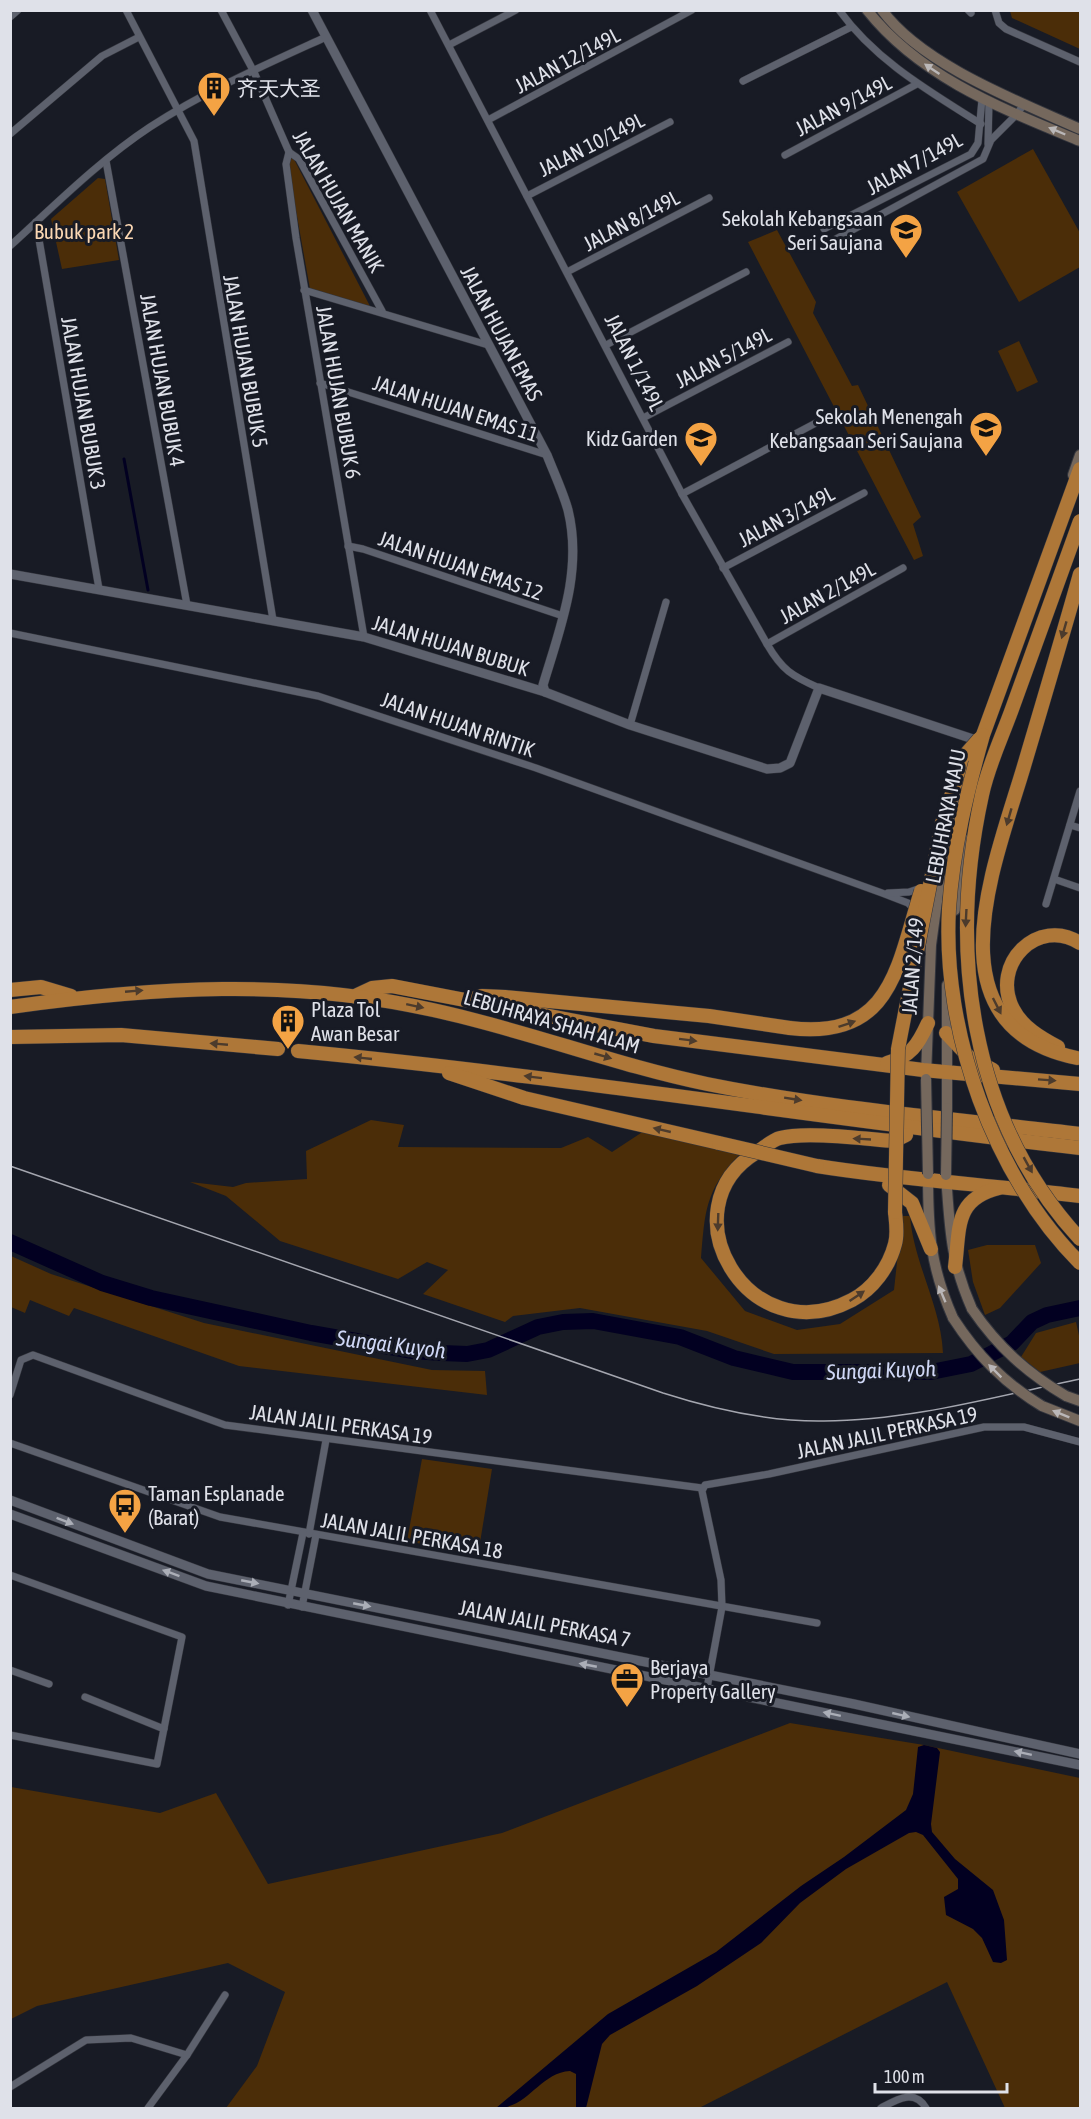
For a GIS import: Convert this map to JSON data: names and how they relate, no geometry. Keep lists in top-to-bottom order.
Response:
{
  "streets": {
    "highway": ["LEBUHRAYA MAJU", "LEBUHRAYA SHAH ALAM"],
    "main road": ["JALAN 2/149"],
    "street": [
      "JALAN 12/149L",
      "JALAN 9/149L",
      "JALAN 10/149L",
      "JALAN 7/149L",
      "JALAN HUJAN MANIK",
      "JALAN 8/149L",
      "JALAN HUJAN EMAS",
      "JALAN 5/149L",
      "JALAN HUJAN BUBUK 5",
      "JALAN 1/149L",
      "JALAN HUJAN BUBUK 4",
      "JALAN HUJAN BUBUK 6",
      "JALAN HUJAN BUBUK 3",
      "JALAN HUJAN EMAS 11",
      "JALAN 3/149L",
      "JALAN HUJAN EMAS 12",
      "JALAN 2/149L",
      "JALAN HUJAN BUBUK",
      "JALAN HUJAN RINTIK",
      "JALAN JALIL PERKASA 19",
      "JALAN JALIL PERKASA 18",
      "JALAN JALIL PERKASA 7"
    ]
  },
  "crossings": [
    ["JALAN 12/149L", "JALAN 1/149L"],
    ["JALAN 10/149L", "JALAN 1/149L"],
    ["JALAN HUJAN MANIK", "JALAN HUJAN BUBUK 6"],
    ["JALAN 8/149L", "JALAN 1/149L"],
    ["JALAN HUJAN EMAS", "JALAN HUJAN EMAS 11"],
    ["JALAN HUJAN EMAS", "JALAN HUJAN EMAS 12"],
    ["JALAN HUJAN EMAS", "JALAN HUJAN BUBUK"],
    ["JALAN 5/149L", "JALAN 1/149L"],
    ["JALAN HUJAN BUBUK 5", "JALAN HUJAN BUBUK"],
    ["JALAN 1/149L", "JALAN 3/149L"],
    ["JALAN 1/149L", "JALAN 2/149L"],
    ["JALAN 1/149L", "JALAN HUJAN BUBUK"],
    ["JALAN 1/149L", "LEBUHRAYA MAJU"],
    ["JALAN 1/149L", "JALAN 2/149"],
    ["JALAN HUJAN BUBUK 4", "JALAN HUJAN BUBUK"],
    ["JALAN HUJAN BUBUK 6", "JALAN HUJAN EMAS 11"],
    ["JALAN HUJAN BUBUK 6", "JALAN HUJAN EMAS 12"],
    ["JALAN HUJAN BUBUK 6", "JALAN HUJAN BUBUK"],
    ["JALAN HUJAN BUBUK 3", "JALAN HUJAN BUBUK"],
    ["JALAN HUJAN RINTIK", "JALAN 2/149"],
    ["LEBUHRAYA MAJU", "JALAN 2/149"]
  ],
  "water": ["Sungai Kuyoh"],
  "parks": ["Bubuk park 2"],
  "places": {
    "building": ["齐天大圣", "Plaza Tol Awan Besar"],
    "school or university": ["Sekolah Kebangsaan Seri Saujana", "Sekolah Menengah Kebangsaan Seri Saujana", "Kidz Garden"],
    "bus stop": ["Taman Esplanade (Barat)"],
    "office": ["Berjaya Property Gallery"]
  },
  "scale_bar": "100 m"
}
